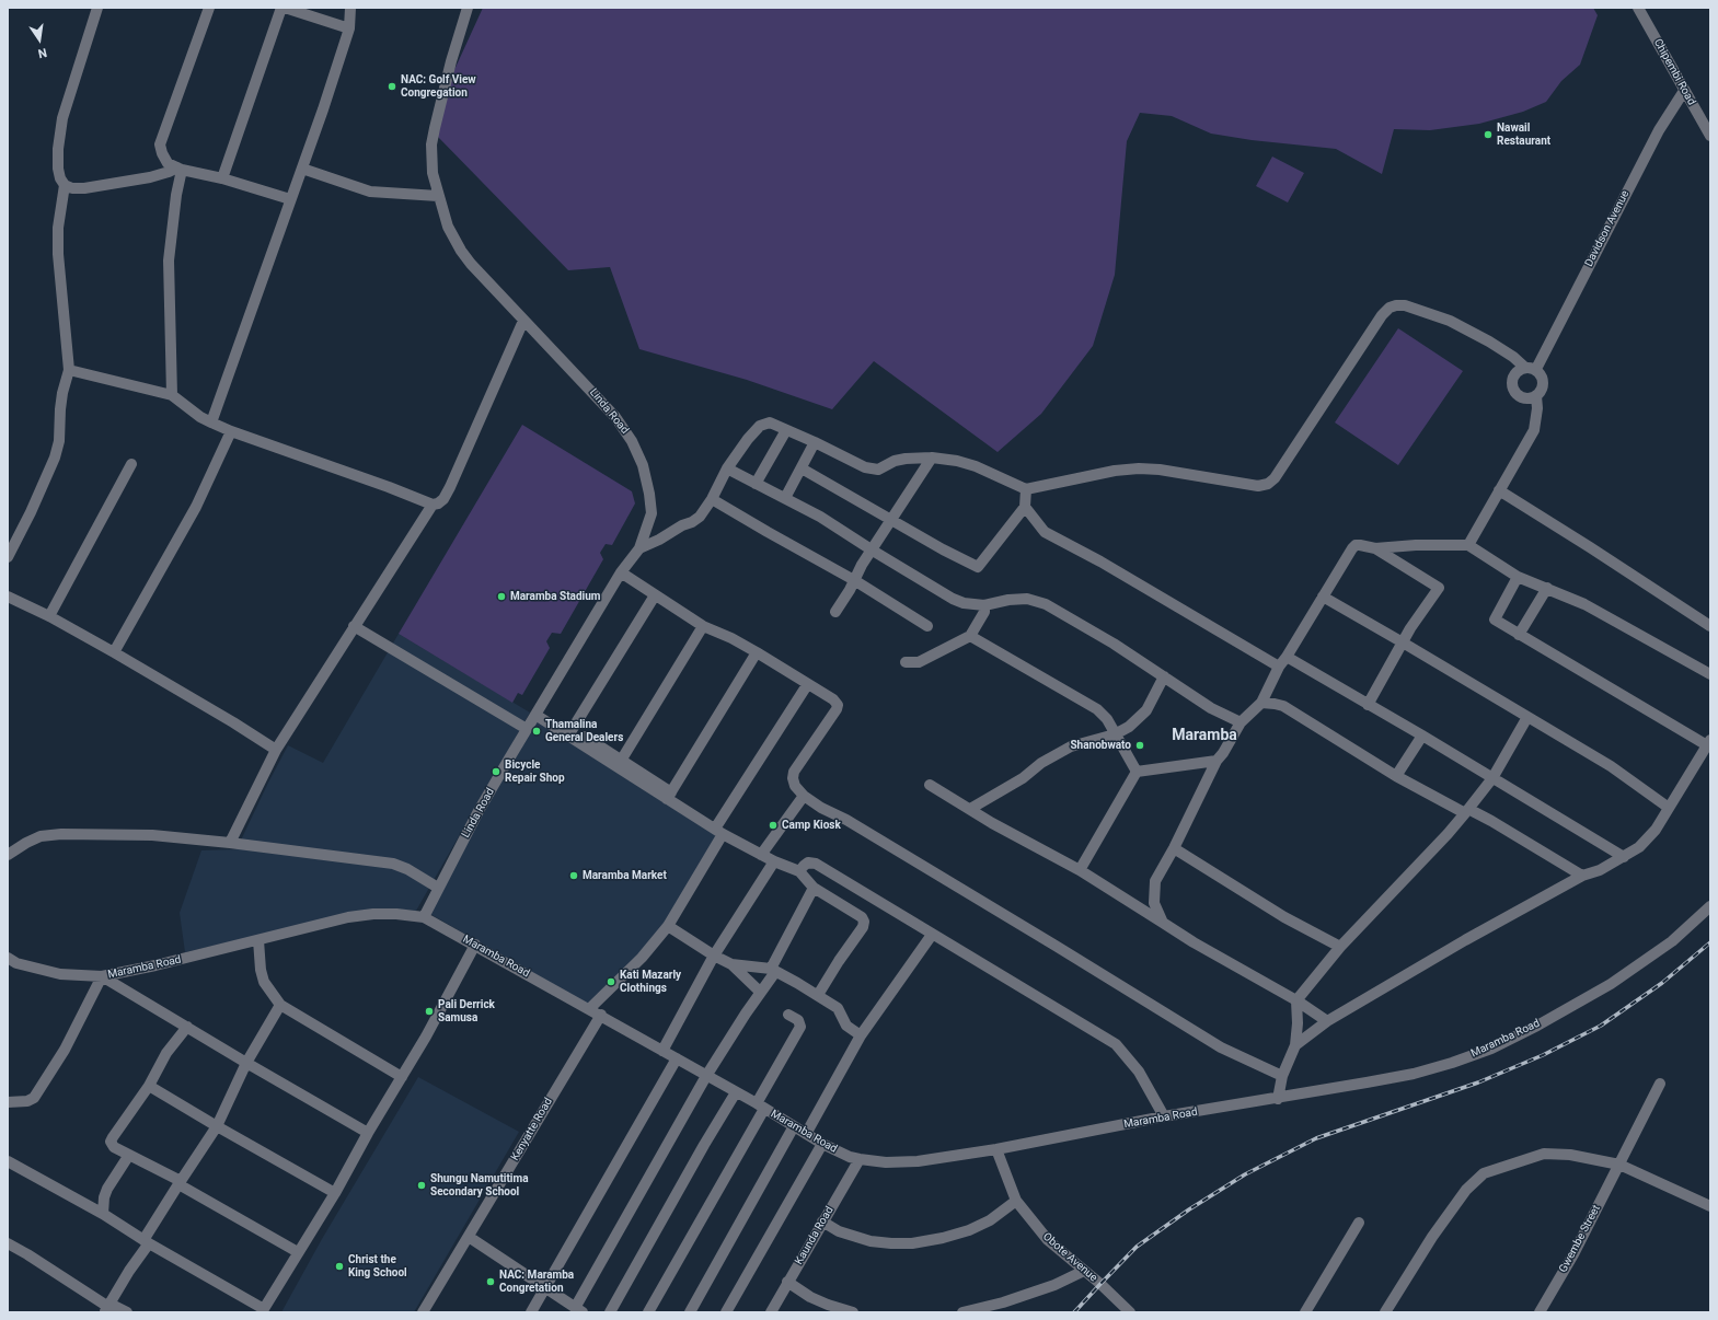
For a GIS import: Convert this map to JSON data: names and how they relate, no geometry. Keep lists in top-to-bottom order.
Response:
{
  "streets": {
    "street": [
      "Chipembi Road",
      "Davidson Avenue",
      "Linda Road",
      "Maramba Road",
      "Kenyatte Road",
      "Kaunda Road",
      "Gwembe Street",
      "Obote Avenue"
    ]
  },
  "crossings": [
    ["Chipembi Road", "Davidson Avenue"],
    ["Linda Road", "Maramba Road"],
    ["Maramba Road", "Kenyatte Road"],
    ["Maramba Road", "Kaunda Road"],
    ["Maramba Road", "Obote Avenue"]
  ],
  "districts": ["Maramba"],
  "places": [
    "NAC: Golf View Congregation",
    "Nawail Restaurant",
    "Maramba Stadium",
    "Thamalina General Dealers",
    "Shanobwato",
    "Bicycle Repair Shop",
    "Camp Kiosk",
    "Maramba Market",
    "Kati Mazarly Clothings",
    "Pali Derrick Samusa",
    "Shungu Namutitima Secondary School",
    "Christ the King School",
    "NAC: Maramba Congretation"
  ],
  "north": "bottom"
}
